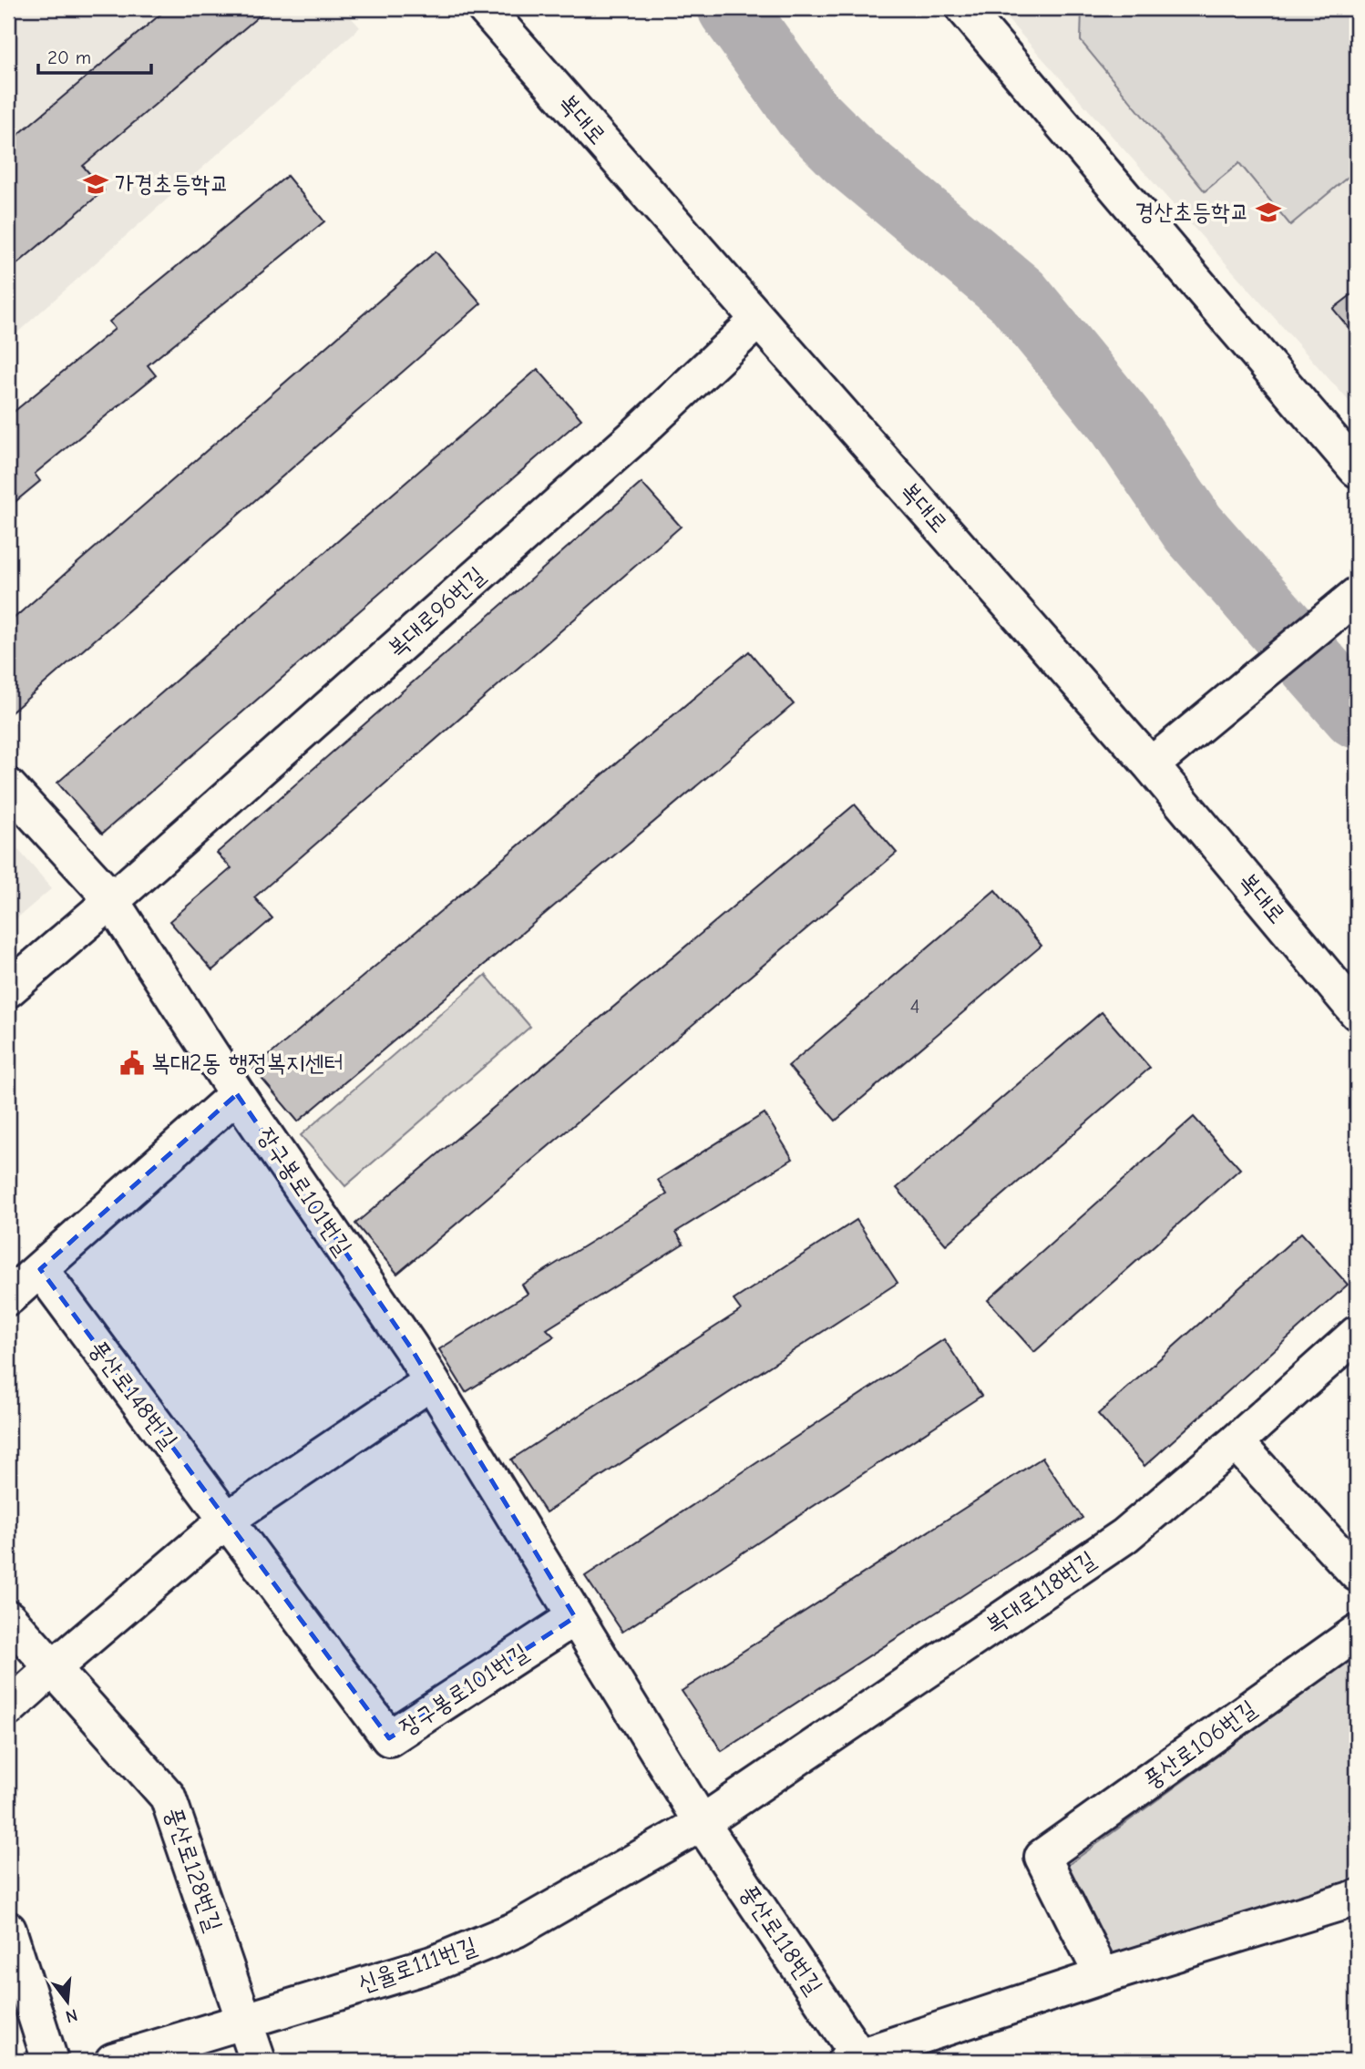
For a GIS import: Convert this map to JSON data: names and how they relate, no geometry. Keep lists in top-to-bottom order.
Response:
{
  "streets": {
    "street": [
      "복대로",
      "복대로96번길",
      "장구봉로101번길",
      "풍산로148번길",
      "복대로118번길",
      "풍산로106번길",
      "풍산로128번길",
      "풍산로118번길",
      "신율로111번길"
    ]
  },
  "crossings": [
    ["복대로", "복대로96번길"],
    ["복대로96번길", "장구봉로101번길"],
    ["장구봉로101번길", "풍산로148번길"],
    ["장구봉로101번길", "복대로118번길"],
    ["장구봉로101번길", "풍산로118번길"],
    ["장구봉로101번길", "신율로111번길"],
    ["복대로118번길", "풍산로118번길"],
    ["복대로118번길", "신율로111번길"],
    ["풍산로106번길", "풍산로118번길"],
    ["풍산로128번길", "신율로111번길"],
    ["풍산로118번길", "신율로111번길"]
  ],
  "places": {
    "school or university": ["가경초등학교", "경산초등학교"],
    "public building": ["복대2동 행정복지센터"]
  },
  "house_numbers": ["4"],
  "scale_bar": "20 m",
  "north": "bottom"
}
